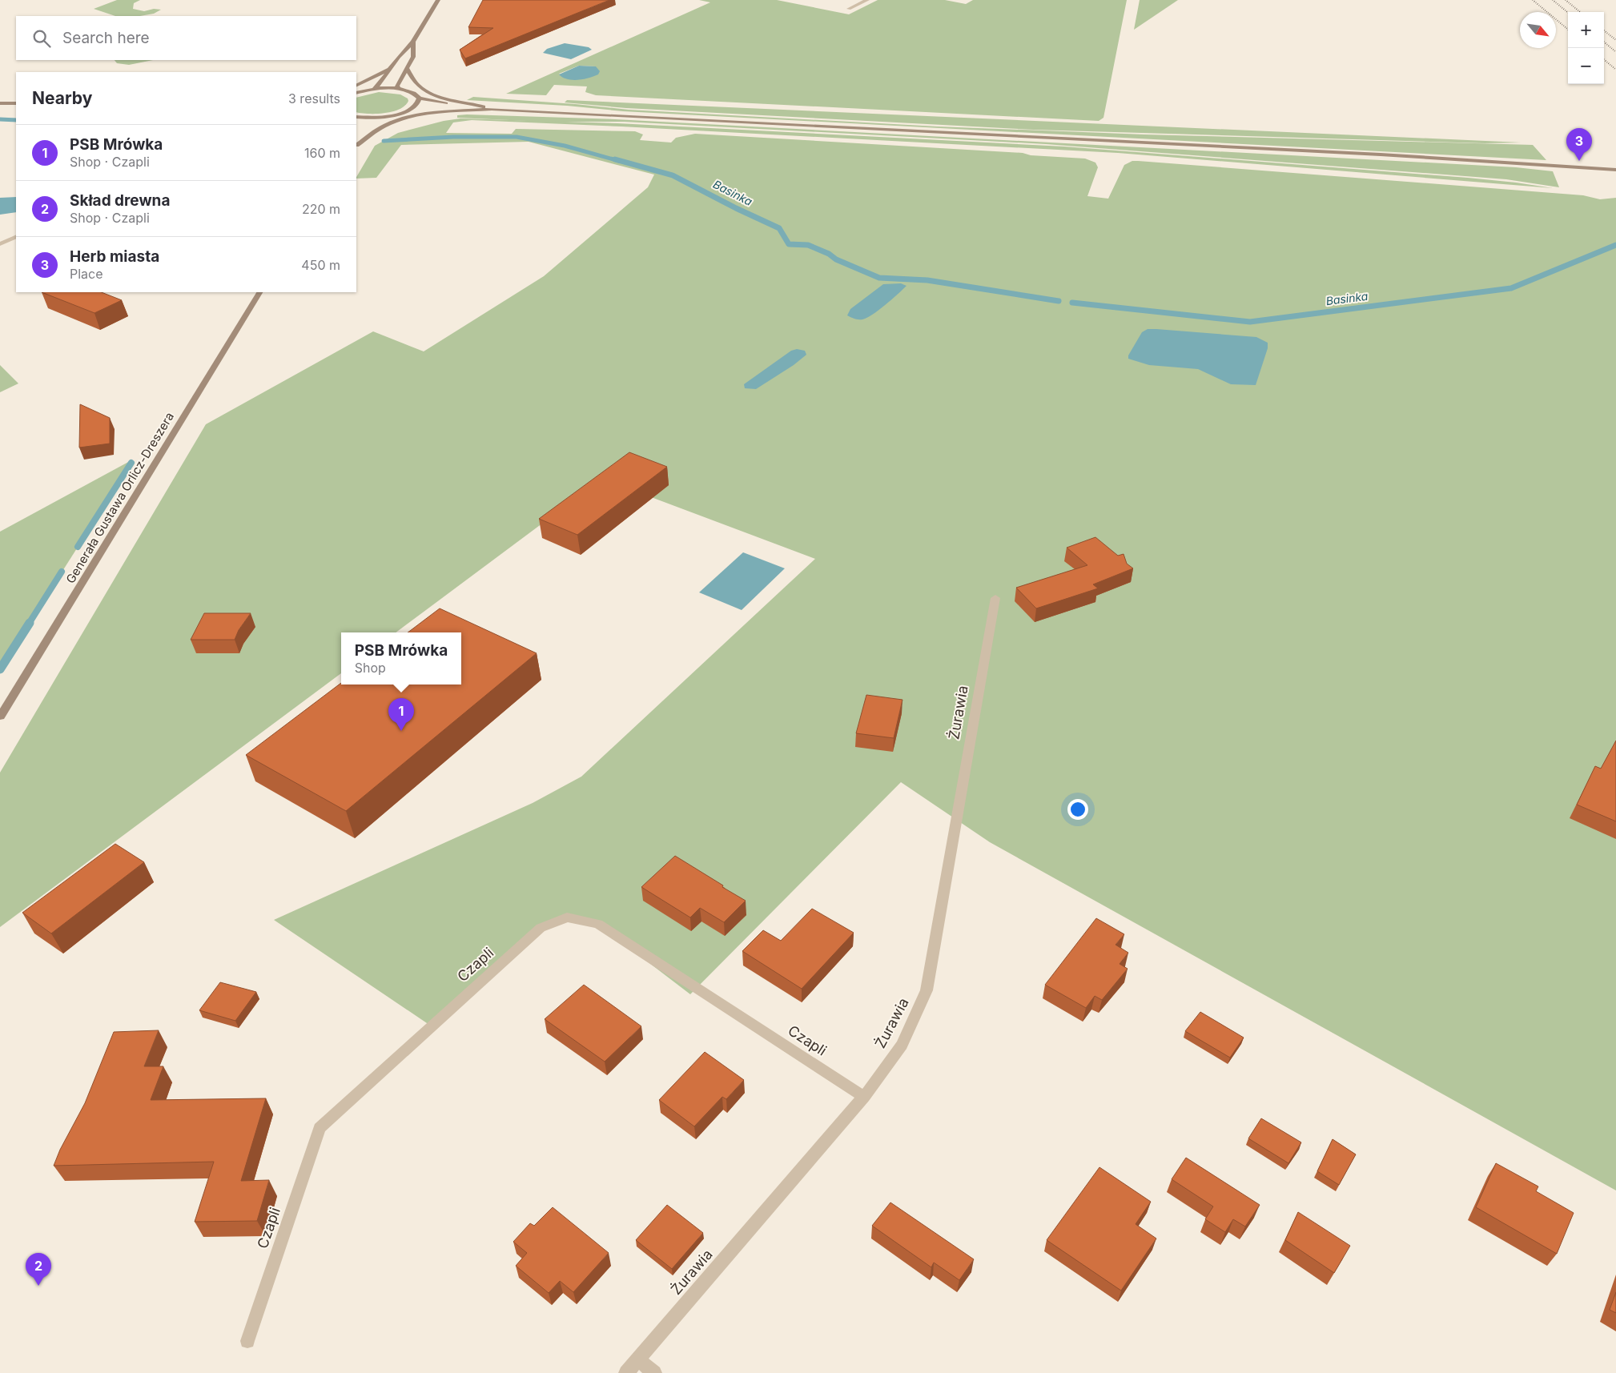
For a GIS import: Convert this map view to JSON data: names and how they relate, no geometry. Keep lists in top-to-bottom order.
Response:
{
  "streets": {
    "main road": ["Generała Gustawa Orlicz-Dreszera"],
    "street": ["Żurawia", "Czapli"]
  },
  "crossings": [
    ["Żurawia", "Czapli"]
  ],
  "water": ["Basinka"],
  "north": "bottom right",
  "page": {
    "map_buttons": ["+", "−"],
    "search": "Search here",
    "heading": ["Nearby", "3 results"],
    "list": [
      {
        "mark": "1",
        "name": "PSB Mrówka",
        "note": "Shop · Czapli",
        "value": "160 m"
      },
      {
        "mark": "2",
        "name": "Skład drewna",
        "note": "Shop · Czapli",
        "value": "220 m"
      },
      {
        "mark": "3",
        "name": "Herb miasta",
        "note": "Place",
        "value": "450 m"
      }
    ],
    "pins": ["3", "1", "2"],
    "popup": ["PSB Mrówka", "Shop"]
  }
}
